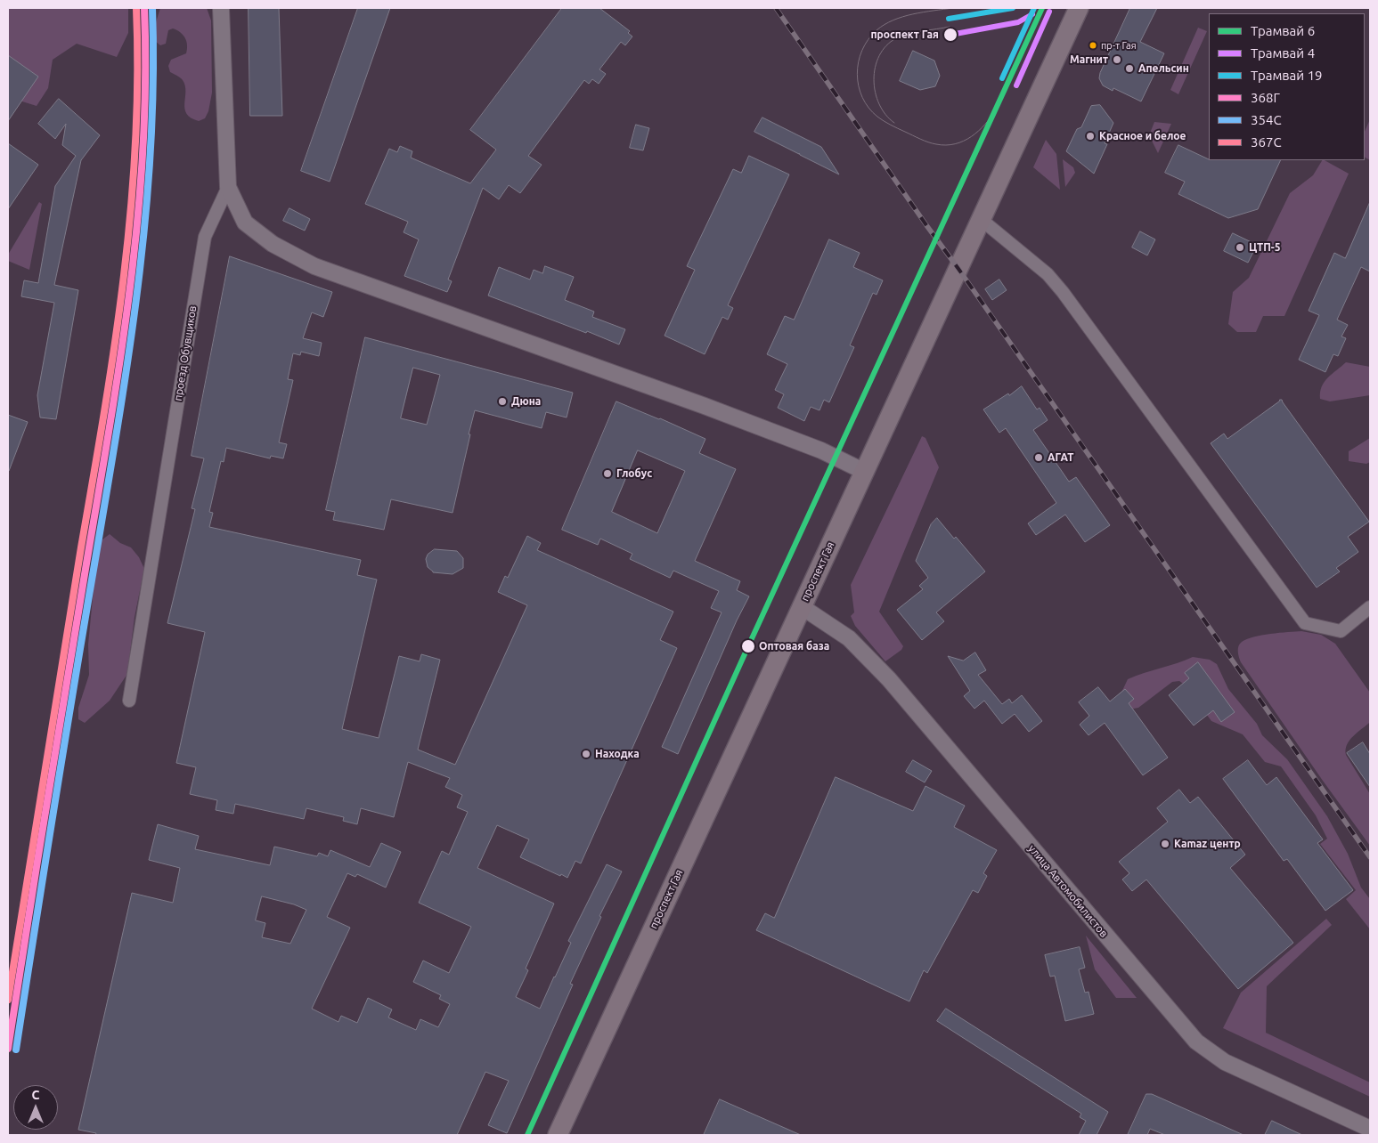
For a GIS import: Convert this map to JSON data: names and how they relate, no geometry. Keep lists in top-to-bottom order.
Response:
{
  "streets": {
    "main road": ["проспект Гая"],
    "street": ["проезд Обувщиков", "улица Автомобилистов"]
  },
  "crossings": [
    ["проспект Гая", "улица Автомобилистов"]
  ],
  "places": [
    "проспект Гая",
    "пр-т Гая",
    "Магнит",
    "Апельсин",
    "Красное и белое",
    "ЦТП-5",
    "Дюна",
    "АГАТ",
    "Глобус",
    "Оптовая база",
    "Находка",
    "Kamaz центр"
  ],
  "lines": [
    "tram line 6",
    "tram line 19",
    "transit line 368Г",
    "transit line 354С",
    "transit line 367С",
    "tram line 4"
  ],
  "legend": [
    "Трамвай 6",
    "Трамвай 4",
    "Трамвай 19",
    "368Г",
    "354С",
    "367С"
  ],
  "north": "top"
}
